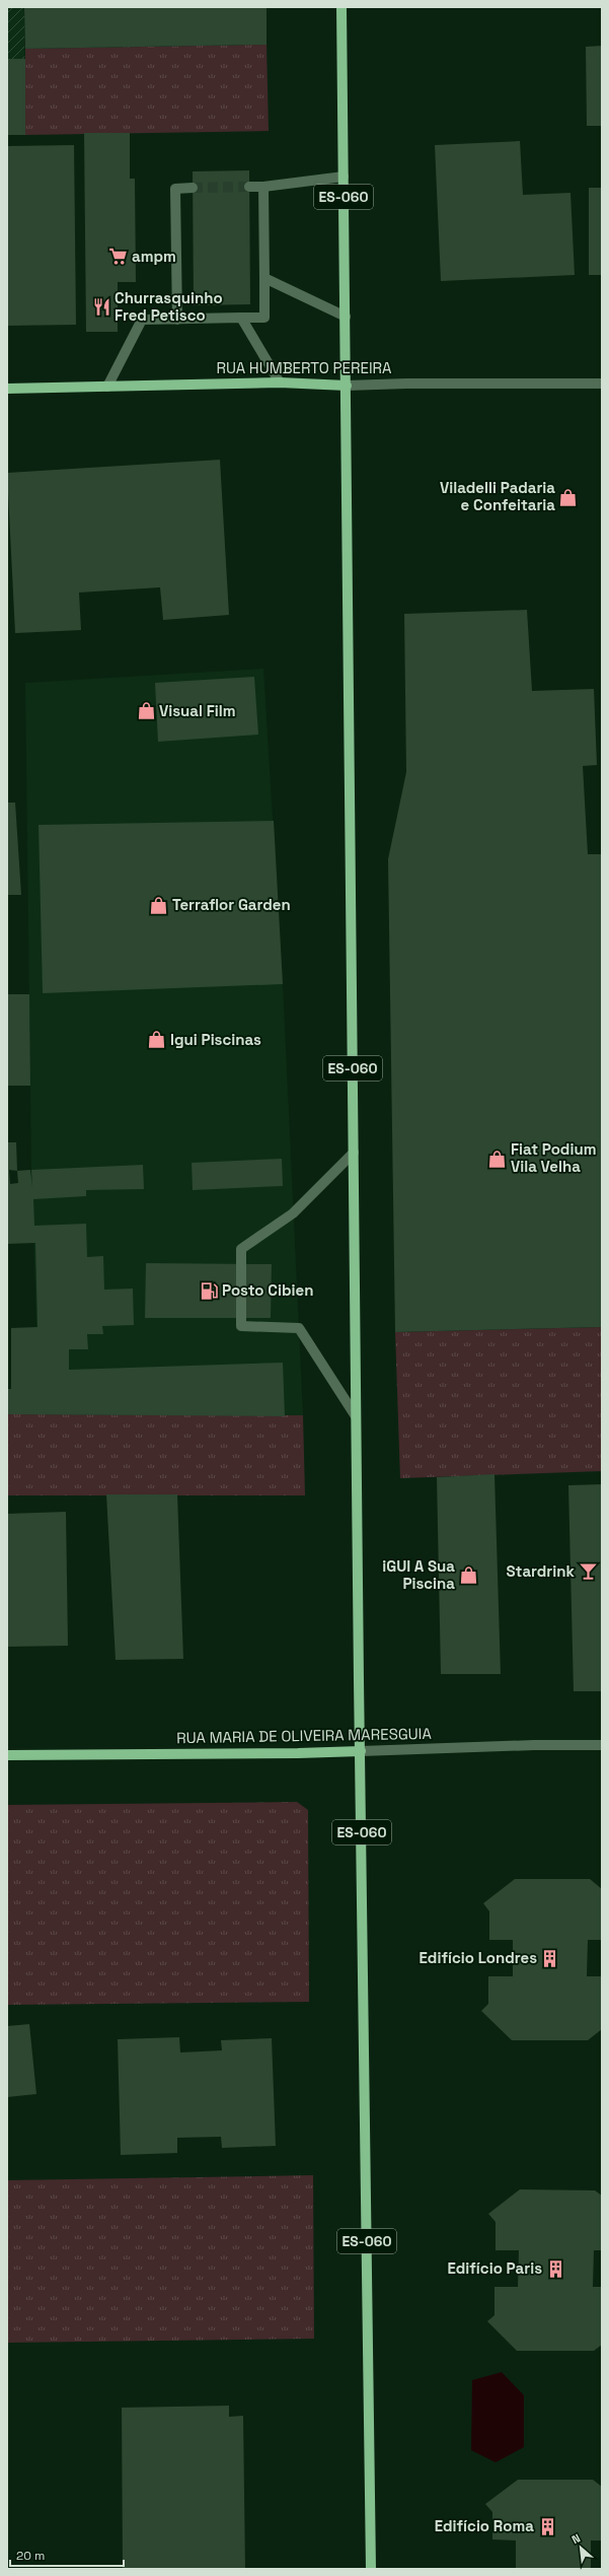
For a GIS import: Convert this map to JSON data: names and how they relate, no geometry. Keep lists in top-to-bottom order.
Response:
{
  "streets": {
    "main road": ["ES-060", "RUA HUMBERTO PEREIRA", "RUA MARIA DE OLIVEIRA MARESGUIA"]
  },
  "crossings": [
    ["ES-060", "RUA HUMBERTO PEREIRA"],
    ["ES-060", "RUA MARIA DE OLIVEIRA MARESGUIA"]
  ],
  "places": {
    "supermarket": ["ampm"],
    "restaurant": ["Churrasquinho Fred Petisco"],
    "shop": [
      "Viladelli Padaria e Confeitaria",
      "Visual Film",
      "Terraflor Garden",
      "Igui Piscinas",
      "Fiat Podium Vila Velha",
      "iGUI A Sua Piscina"
    ],
    "fuel station": ["Posto Cibien"],
    "bar": ["Stardrink"],
    "building": ["Edifício Londres", "Edifício Paris", "Edifício Roma"]
  },
  "scale_bar": "20 m",
  "north": "top left"
}
